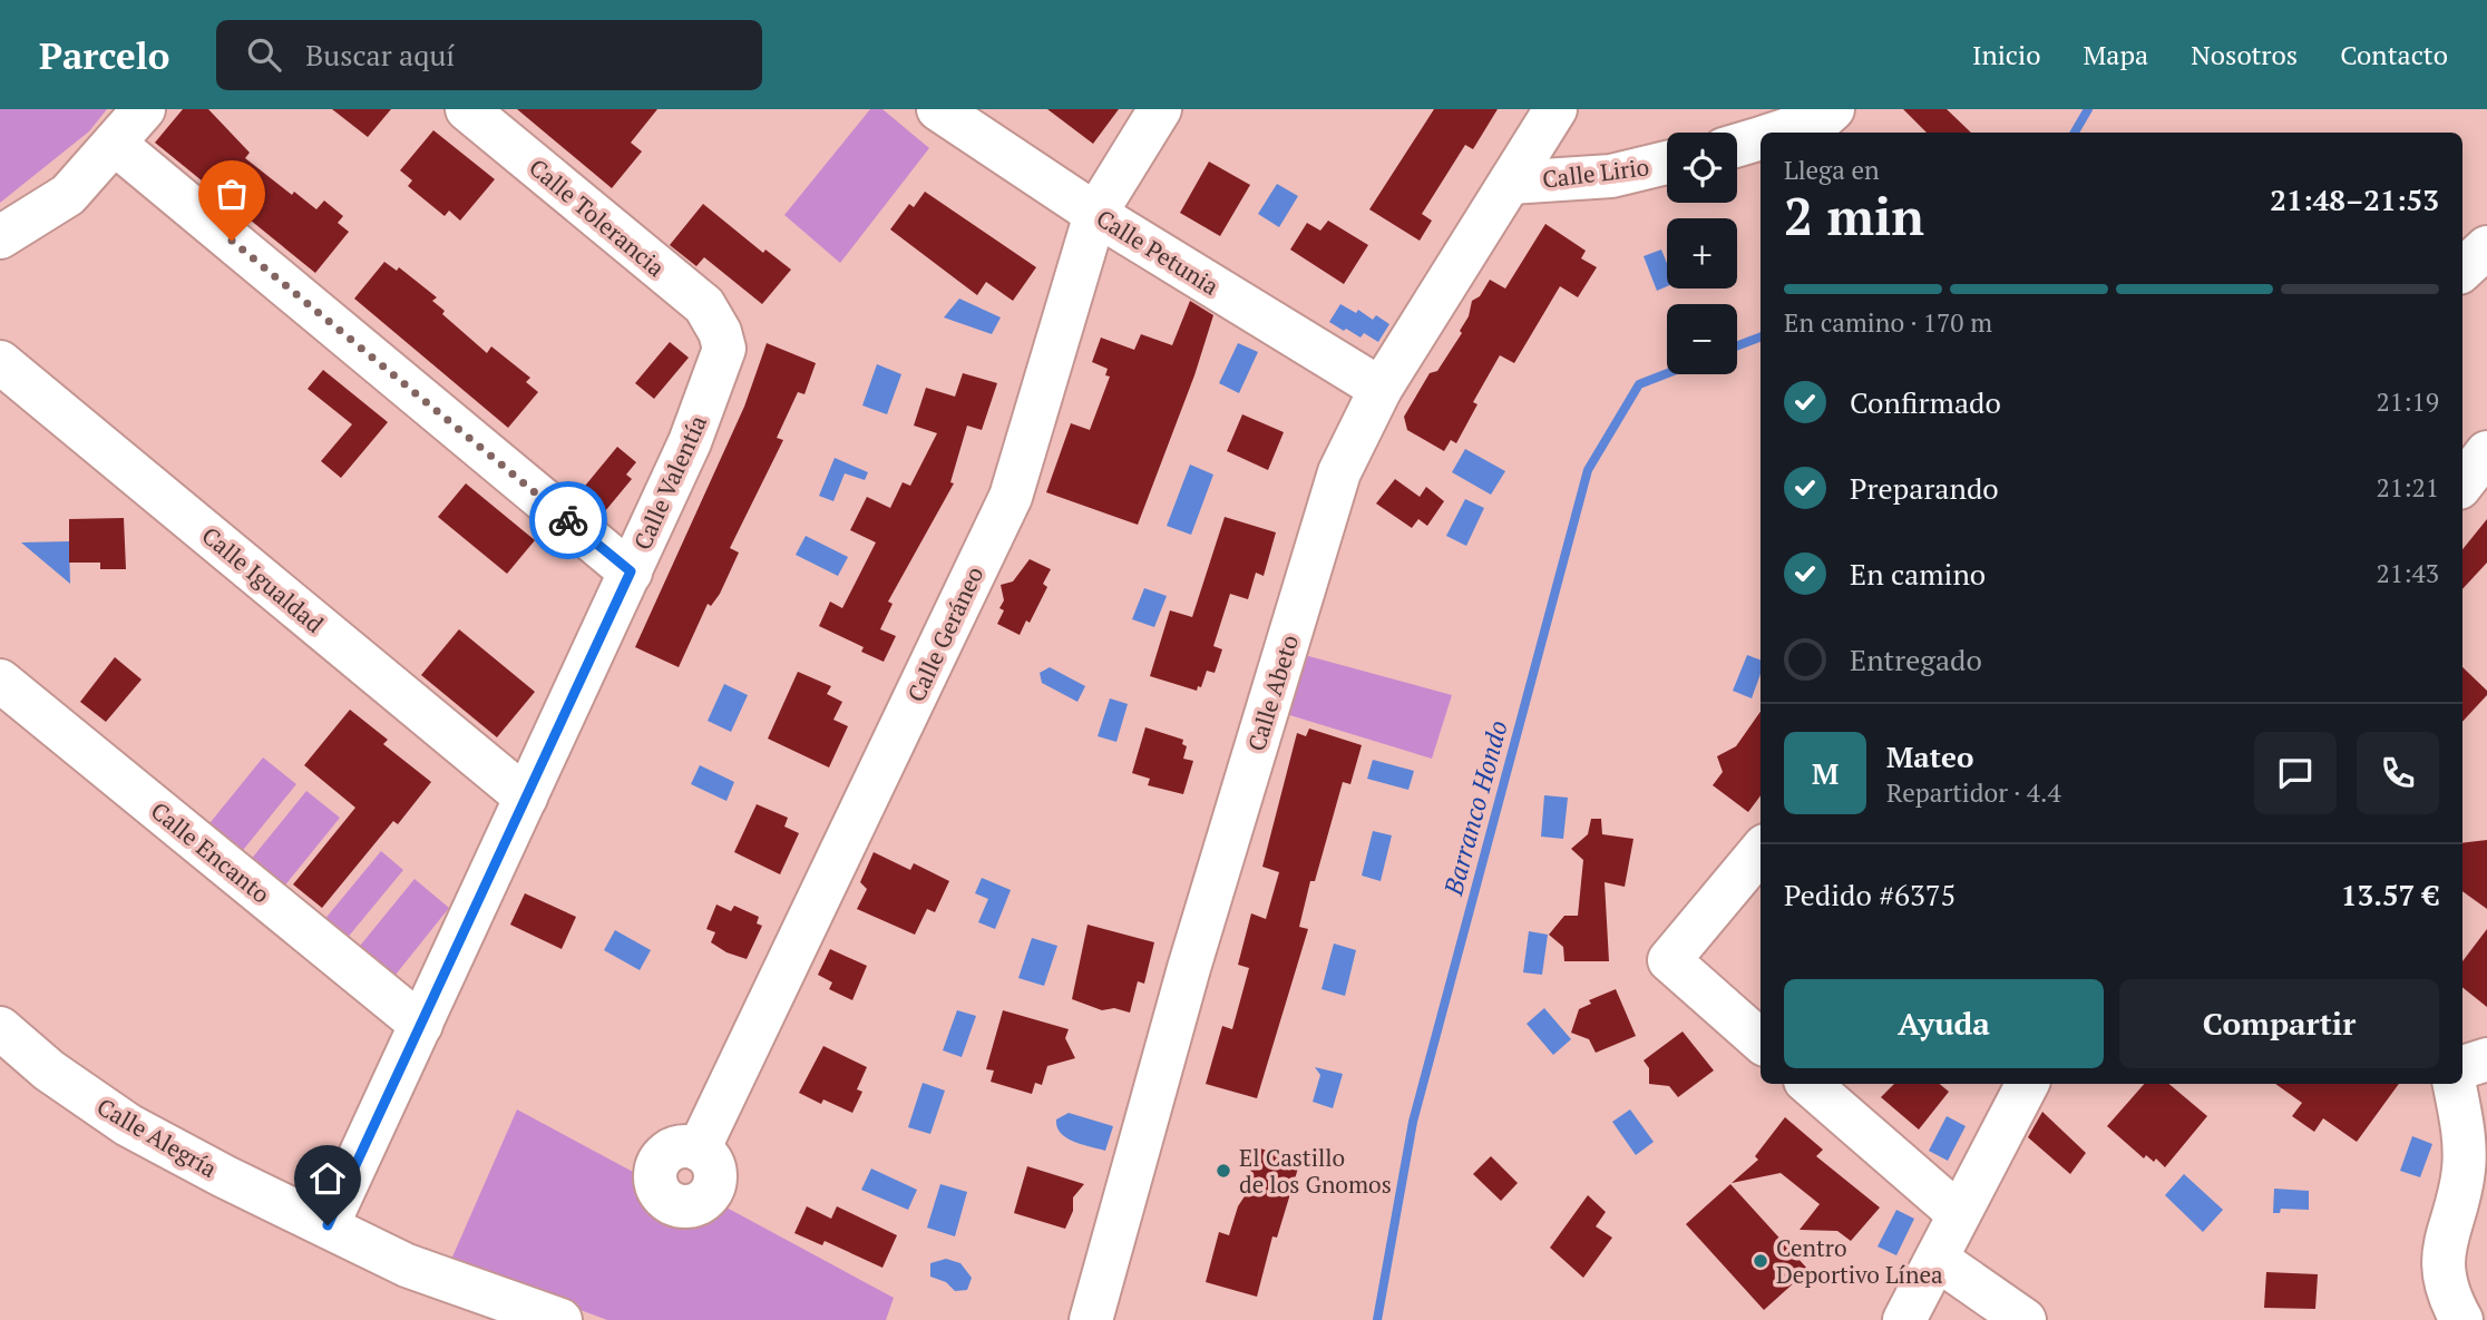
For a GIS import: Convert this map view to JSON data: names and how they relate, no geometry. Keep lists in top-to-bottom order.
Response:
{
  "streets": {
    "street": [
      "Calle Lirio",
      "Calle Tolerancia",
      "Calle Petunia",
      "Calle Valentía",
      "Calle Igualdad",
      "Calle Geráneo",
      "Calle Abeto",
      "Calle Encanto",
      "Calle Alegría"
    ]
  },
  "crossings": [
    ["Calle Lirio", "Calle Abeto"],
    ["Calle Tolerancia", "Calle Valentía"],
    ["Calle Petunia", "Calle Geráneo"],
    ["Calle Petunia", "Calle Abeto"],
    ["Calle Valentía", "Calle Igualdad"],
    ["Calle Valentía", "Calle Encanto"],
    ["Calle Valentía", "Calle Alegría"]
  ],
  "water": ["Barranco Hondo"],
  "places": ["El Castillo de los Gnomos", "Centro Deportivo Línea"],
  "page": {
    "header": "Parcelo",
    "search": "Buscar aquí",
    "nav": [
      "Inicio",
      "Mapa",
      "Nosotros",
      "Contacto"
    ],
    "map_buttons": ["+", "−"],
    "heading": ["2 min", "Llega en", "21:48–21:53"],
    "panel": [
      "Mateo",
      "Repartidor · 4.4",
      "Pedido #6375",
      "13.57 €"
    ],
    "bar": "En camino · 170 m",
    "list": [
      ["Confirmado", "21:19"],
      ["Preparando", "21:21"],
      ["En camino", "21:43"],
      "Entregado"
    ],
    "round": "M",
    "buttons": ["Ayuda", "Compartir"]
  }
}
